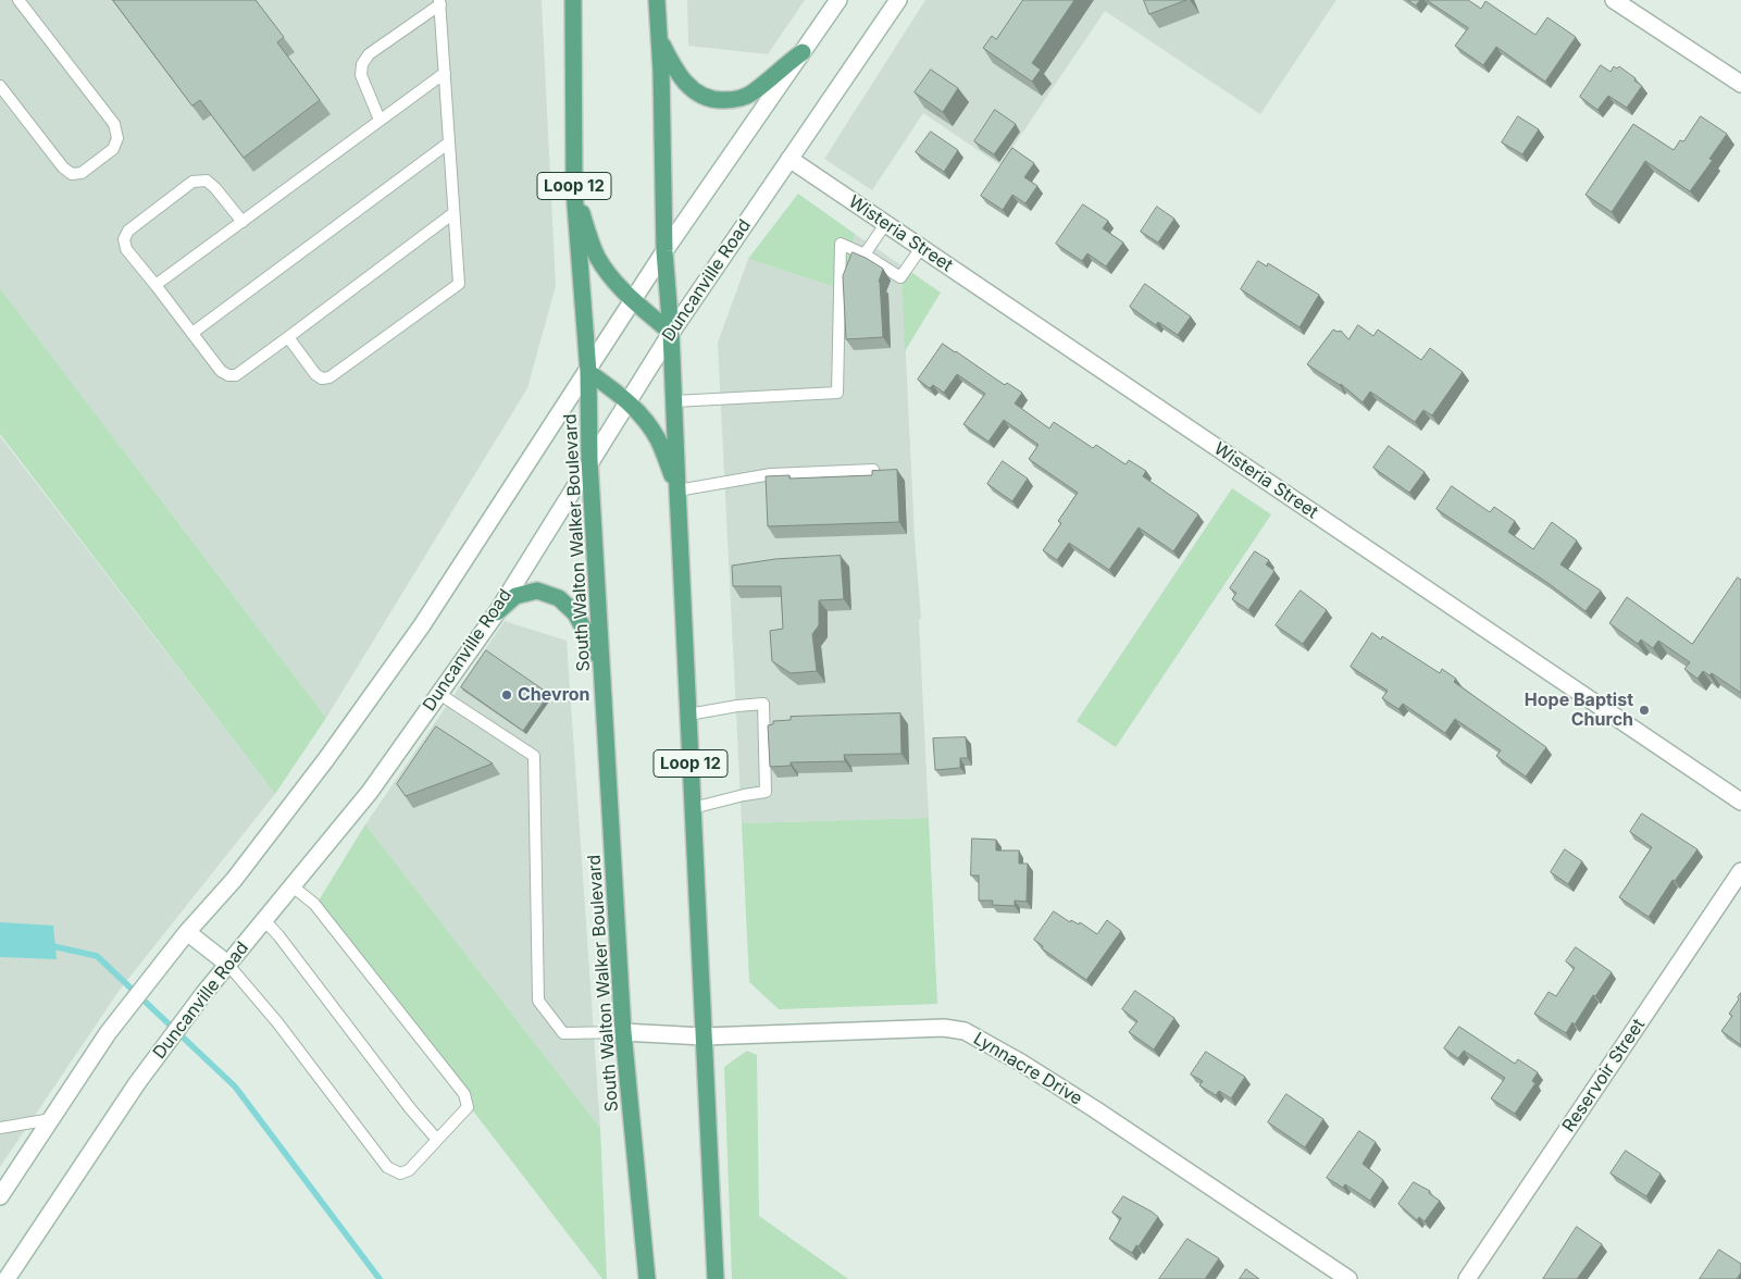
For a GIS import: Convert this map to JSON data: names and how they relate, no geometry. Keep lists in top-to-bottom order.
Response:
{
  "streets": {
    "main road": [
      "Loop 12",
      "Wisteria Street",
      "Duncanville Road",
      "South Walton Walker Boulevard",
      "Lynnacre Drive",
      "Reservoir Street"
    ]
  },
  "crossings": [
    ["Loop 12", "Duncanville Road"],
    ["Loop 12", "Lynnacre Drive"],
    ["Wisteria Street", "Duncanville Road"],
    ["Duncanville Road", "South Walton Walker Boulevard"],
    ["South Walton Walker Boulevard", "Lynnacre Drive"]
  ],
  "places": ["Chevron", "Hope Baptist Church"]
}
